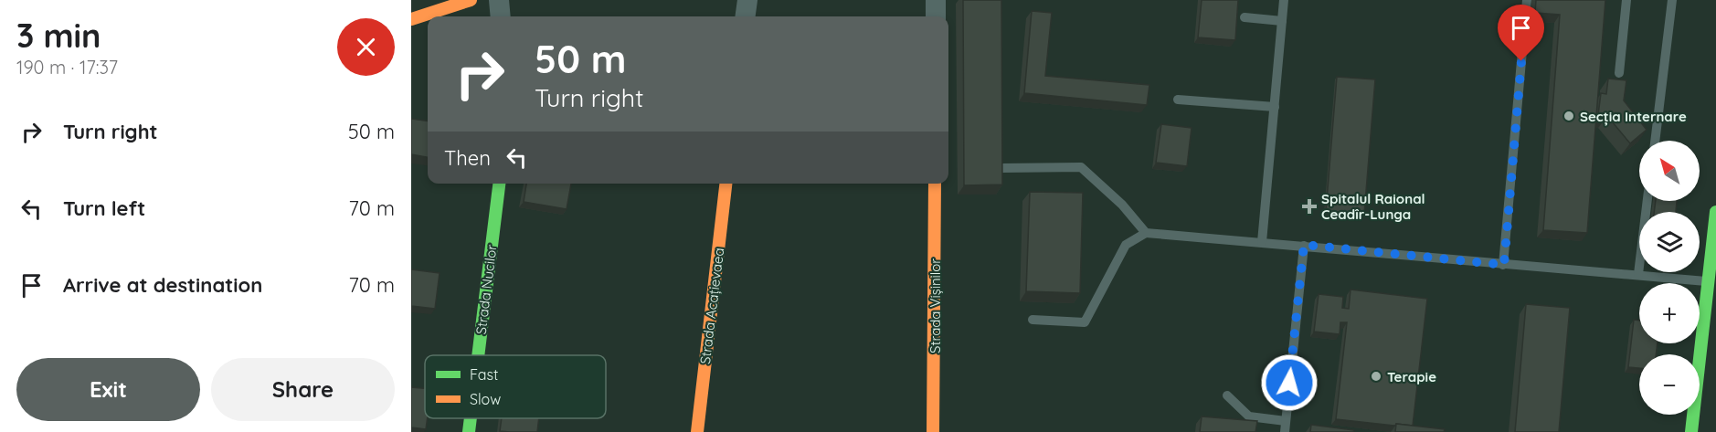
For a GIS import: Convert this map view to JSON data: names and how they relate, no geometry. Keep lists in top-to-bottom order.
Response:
{
  "streets": {
    "street": ["Strada Nucilor", "Strada Acațievaea", "Strada Vișinilor"]
  },
  "places": {
    "other": ["Secția Internare", "Terapie"],
    "health": ["Spitalul Raional Ceadîr-Lunga"]
  },
  "legend": ["Fast", "Slow"],
  "north": "top left",
  "page": {
    "heading": ["3 min", "190 m · 17:37"],
    "turn": ["50 m", "Turn right"],
    "list": [
      {
        "name": "Turn right",
        "value": "50 m"
      },
      {
        "name": "Turn left",
        "value": "70 m"
      },
      {
        "name": "Arrive at destination",
        "value": "70 m"
      }
    ],
    "then": "Then",
    "map_buttons": ["+", "−"],
    "buttons": ["Exit", "Share"]
  }
}
